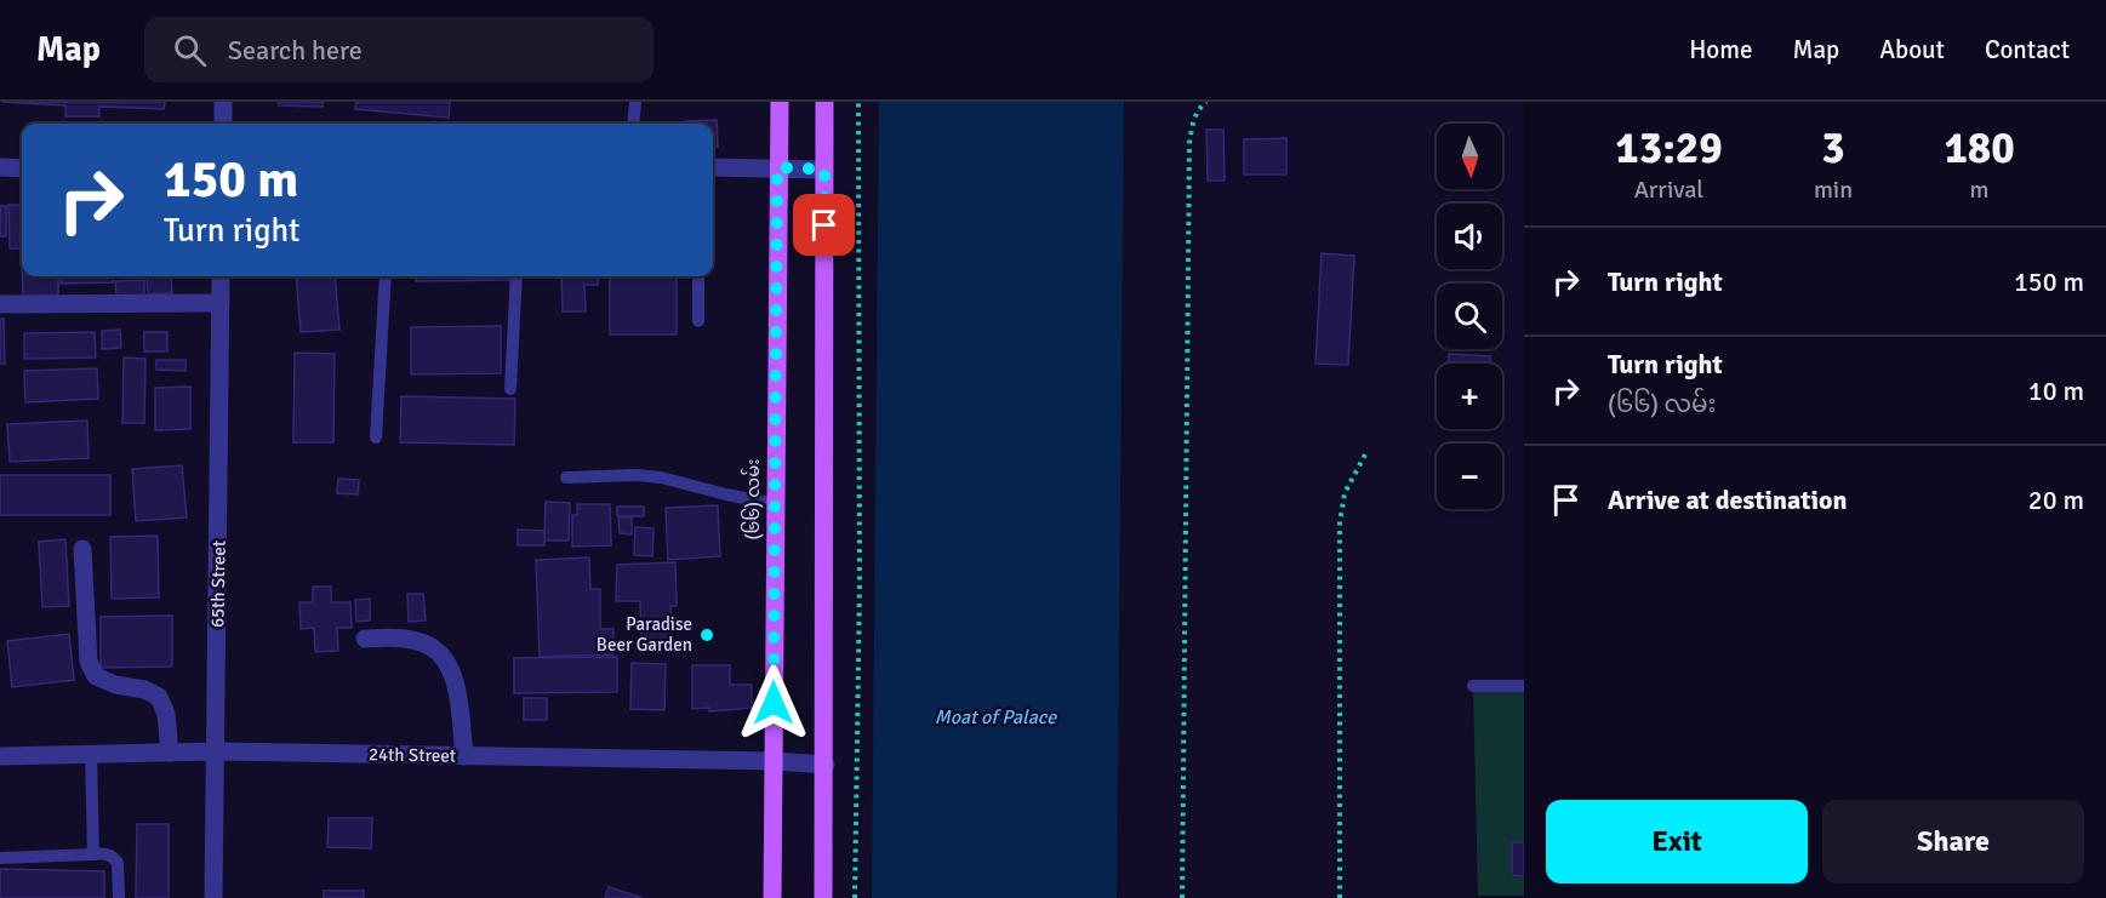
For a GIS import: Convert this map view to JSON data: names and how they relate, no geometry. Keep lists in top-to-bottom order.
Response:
{
  "streets": {
    "main road": ["(၆၆) လမ်း"],
    "street": ["65th Street", "24th Street"]
  },
  "crossings": [
    ["(၆၆) လမ်း", "24th Street"],
    ["65th Street", "24th Street"]
  ],
  "water": ["Moat of Palace"],
  "places": ["Paradise Beer Garden"],
  "north": "bottom",
  "page": {
    "header": "Map",
    "search": "Search here",
    "nav": [
      "Home",
      "Map",
      "About",
      "Contact"
    ],
    "eta": [
      "13:29",
      "Arrival",
      "3",
      "min",
      "180",
      "m"
    ],
    "map_buttons": ["+", "−"],
    "turn": ["150 m", "Turn right"],
    "list": [
      {
        "name": "Turn right",
        "value": "150 m"
      },
      {
        "name": "Turn right",
        "note": "(၆၆) လမ်း",
        "value": "10 m"
      },
      {
        "name": "Arrive at destination",
        "value": "20 m"
      }
    ],
    "buttons": ["Exit", "Share"]
  }
}
